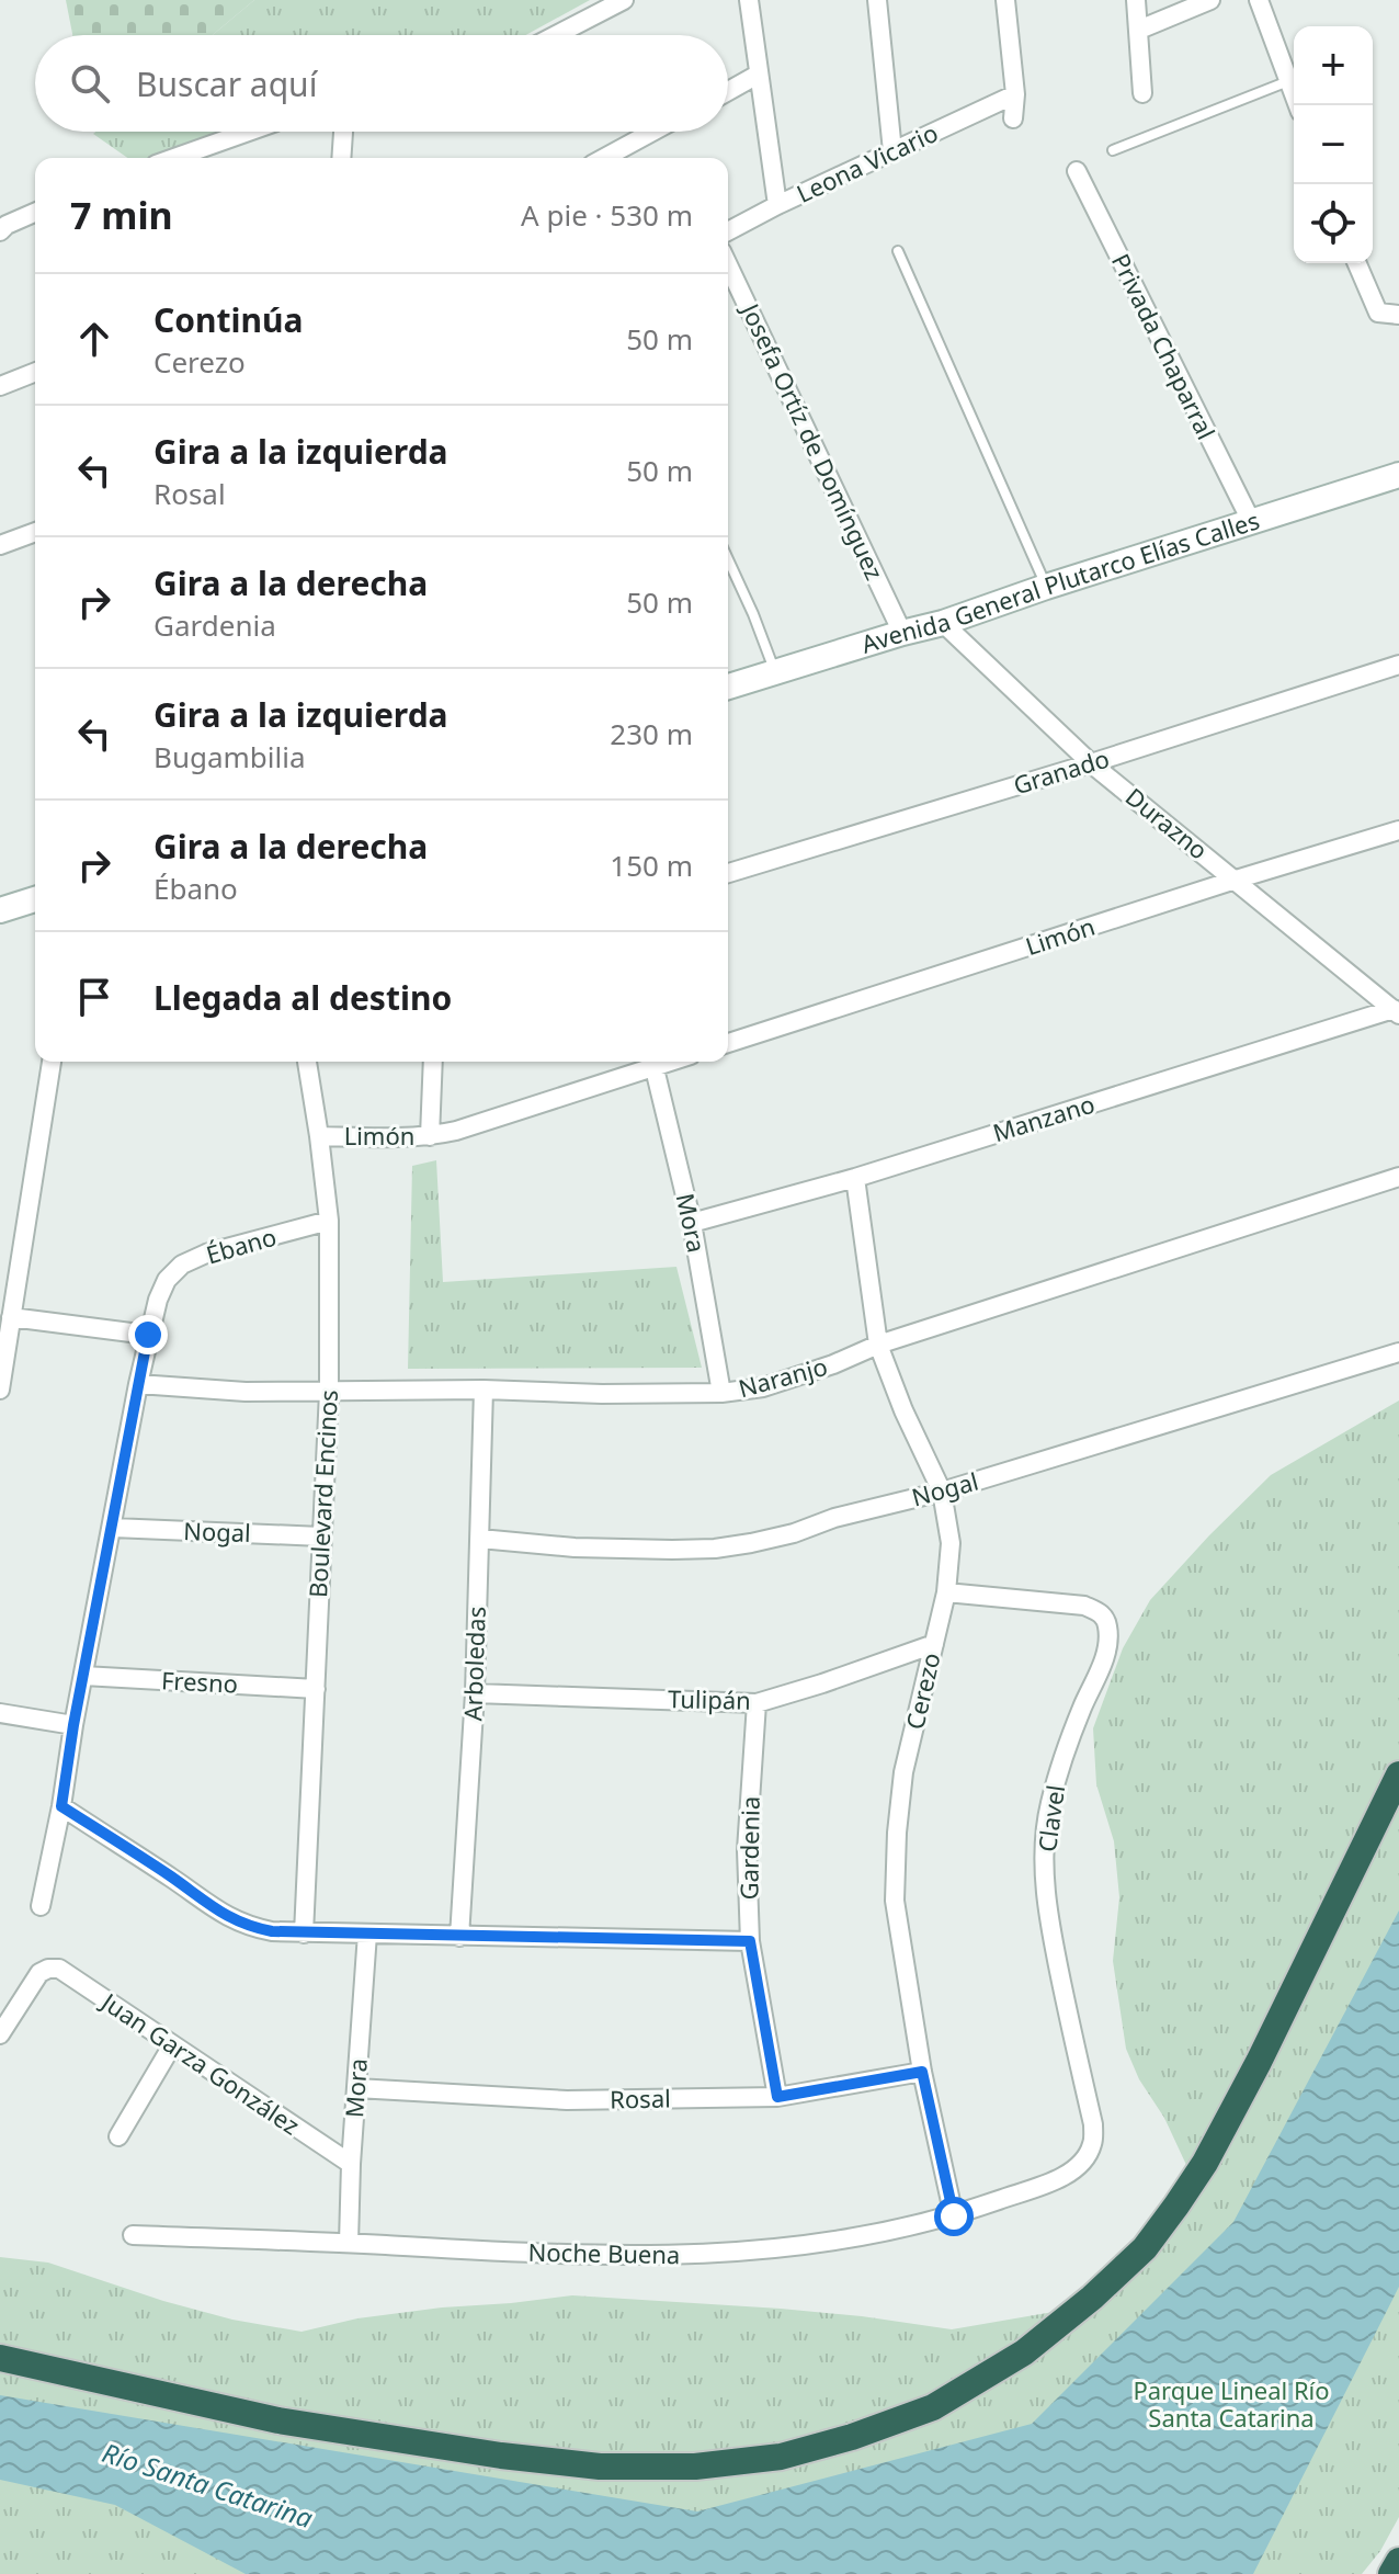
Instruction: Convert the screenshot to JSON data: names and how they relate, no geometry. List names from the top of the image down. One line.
{"streets":{"street":["Leona Vicario","Privada Chaparral","Josefa Ortíz de Domínguez","Avenida General Plutarco Elías Calles","Granado","Durazno","Limón","Manzano","Mora","Ébano","Naranjo","Nogal","Boulevard Encinos","Arboledas","Fresno","Cerezo","Tulipán","Clavel","Gardenia","Juan Garza González","Rosal","Noche Buena"]},"crossings":[["Privada Chaparral","Avenida General Plutarco Elías Calles"],["Josefa Ortíz de Domínguez","Avenida General Plutarco Elías Calles"],["Avenida General Plutarco Elías Calles","Durazno"],["Granado","Durazno"],["Durazno","Limón"],["Durazno","Manzano"],["Limón","Boulevard Encinos"],["Manzano","Mora"],["Manzano","Cerezo"],["Mora","Naranjo"],["Mora","Juan Garza González"],["Mora","Rosal"],["Mora","Noche Buena"],["Ébano","Naranjo"],["Ébano","Nogal"],["Ébano","Boulevard Encinos"],["Ébano","Fresno"],["Naranjo","Boulevard Encinos"],["Naranjo","Arboledas"],["Naranjo","Cerezo"],["Nogal","Boulevard Encinos"],["Nogal","Arboledas"],["Nogal","Cerezo"],["Boulevard Encinos","Fresno"],["Arboledas","Tulipán"],["Cerezo","Tulipán"],["Cerezo","Clavel"],["Cerezo","Rosal"],["Cerezo","Noche Buena"],["Tulipán","Gardenia"],["Clavel","Noche Buena"],["Gardenia","Rosal"]],"water":["Río Santa Catarina"],"parks":["Parque Lineal Río Santa Catarina"],"page":{"map_buttons":["+","−"],"search":"Buscar aquí","heading":["7 min","A pie · 530 m"],"list":[["Continúa","Cerezo","50 m"],["Gira a la izquierda","Rosal","50 m"],["Gira a la derecha","Gardenia","50 m"],["Gira a la izquierda","Bugambilia","230 m"],["Gira a la derecha","Ébano","150 m"],"Llegada al destino"]}}
